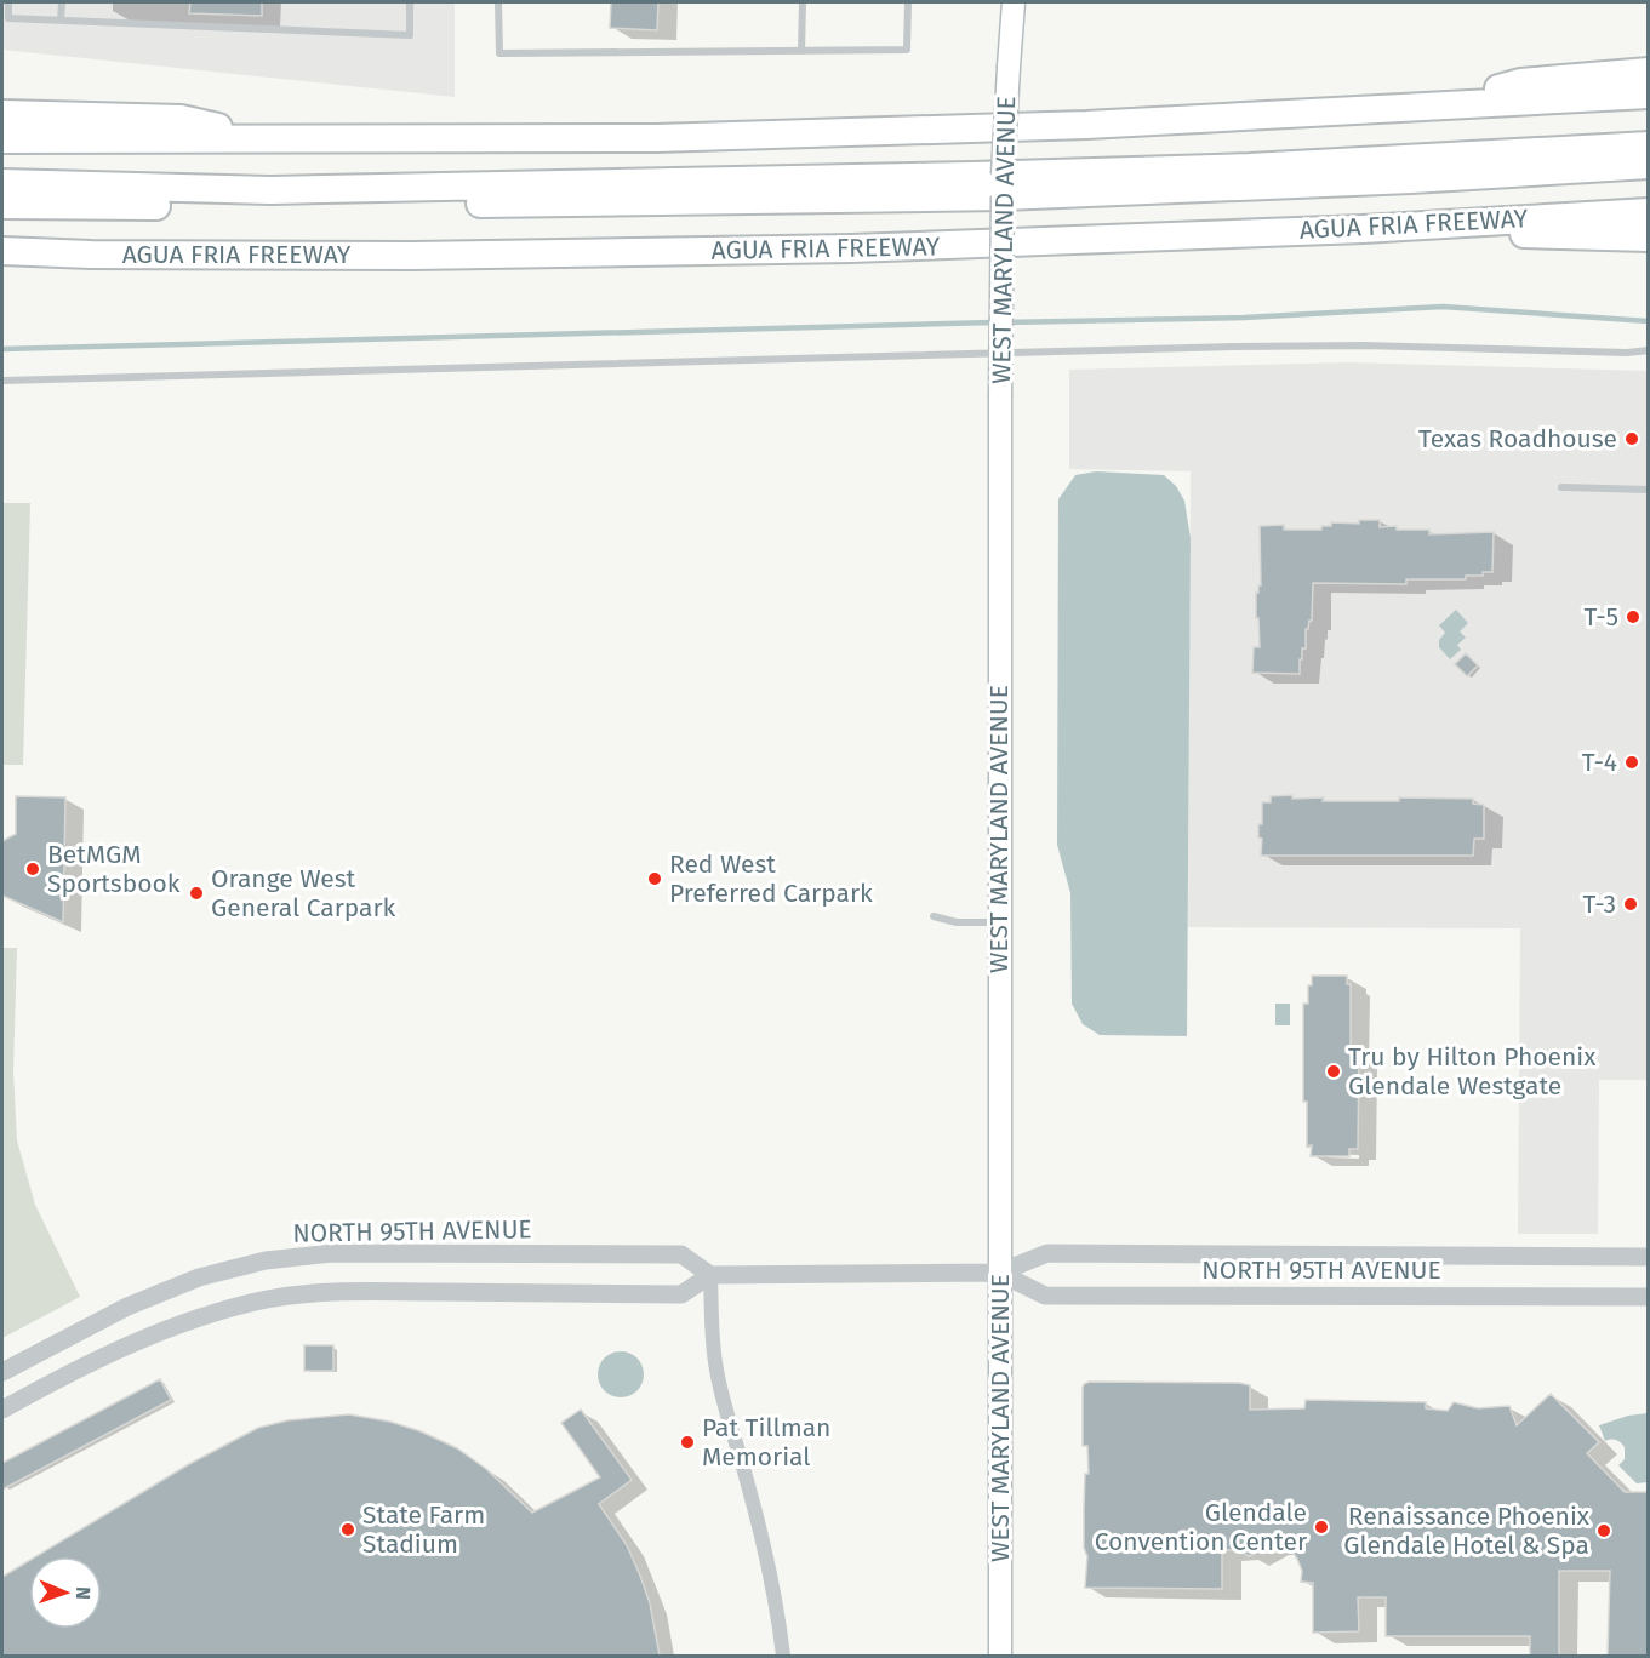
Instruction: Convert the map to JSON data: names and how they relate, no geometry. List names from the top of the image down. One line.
{"streets":{"highway":["AGUA FRIA FREEWAY"],"main road":["WEST MARYLAND AVENUE"],"street":["NORTH 95TH AVENUE"]},"crossings":[["WEST MARYLAND AVENUE","NORTH 95TH AVENUE"]],"places":["Texas Roadhouse","T-5","T-4","BetMGM Sportsbook","Red West Preferred Carpark","Orange West General Carpark","T-3","Tru by Hilton Phoenix Glendale Westgate","Pat Tillman Memorial","Glendale Convention Center","State Farm Stadium","Renaissance Phoenix Glendale Hotel & Spa"],"north":"right"}
